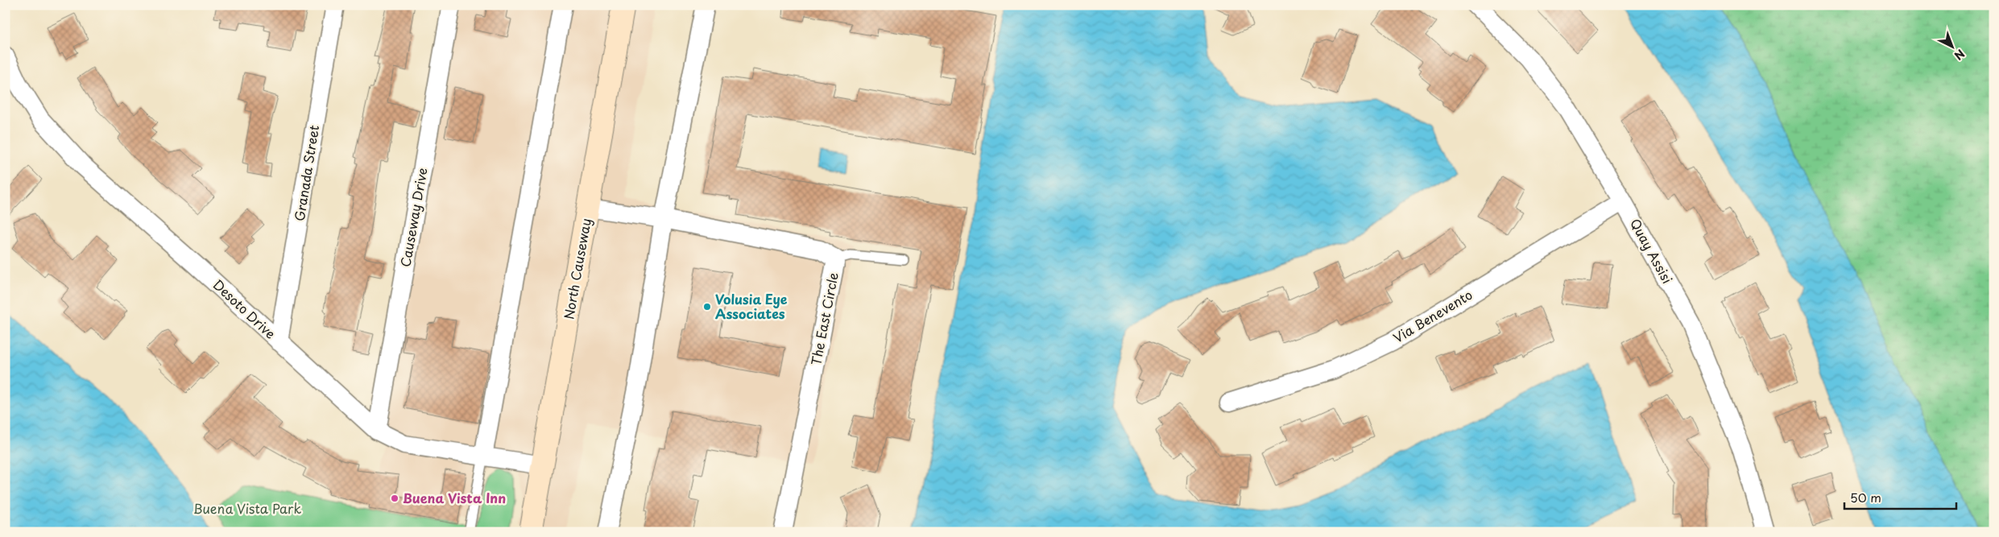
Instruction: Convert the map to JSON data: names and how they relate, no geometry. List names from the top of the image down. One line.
{"streets":{"main road":["North Causeway"],"street":["Granada Street","Causeway Drive","Quay Assisi","Desoto Drive","Via Benevento","The East Circle"]},"crossings":[["Granada Street","Desoto Drive"],["Causeway Drive","Desoto Drive"],["Quay Assisi","Via Benevento"],["North Causeway","Desoto Drive"],["North Causeway","The East Circle"]],"parks":["Buena Vista Park"],"places":["Volusia Eye Associates","Buena Vista Inn"],"scale_bar":"50 m","north":"bottom right"}
